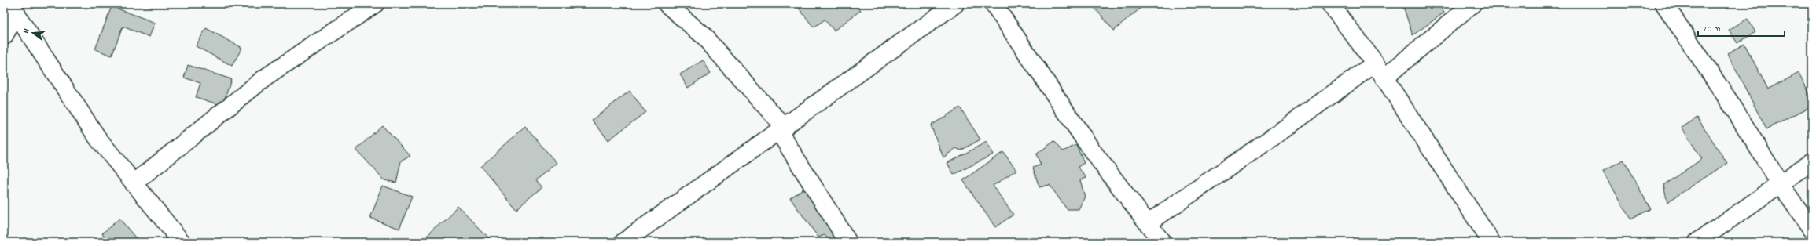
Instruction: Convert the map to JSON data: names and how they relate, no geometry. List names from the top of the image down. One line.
{"scale_bar":"20 m","north":"left"}
